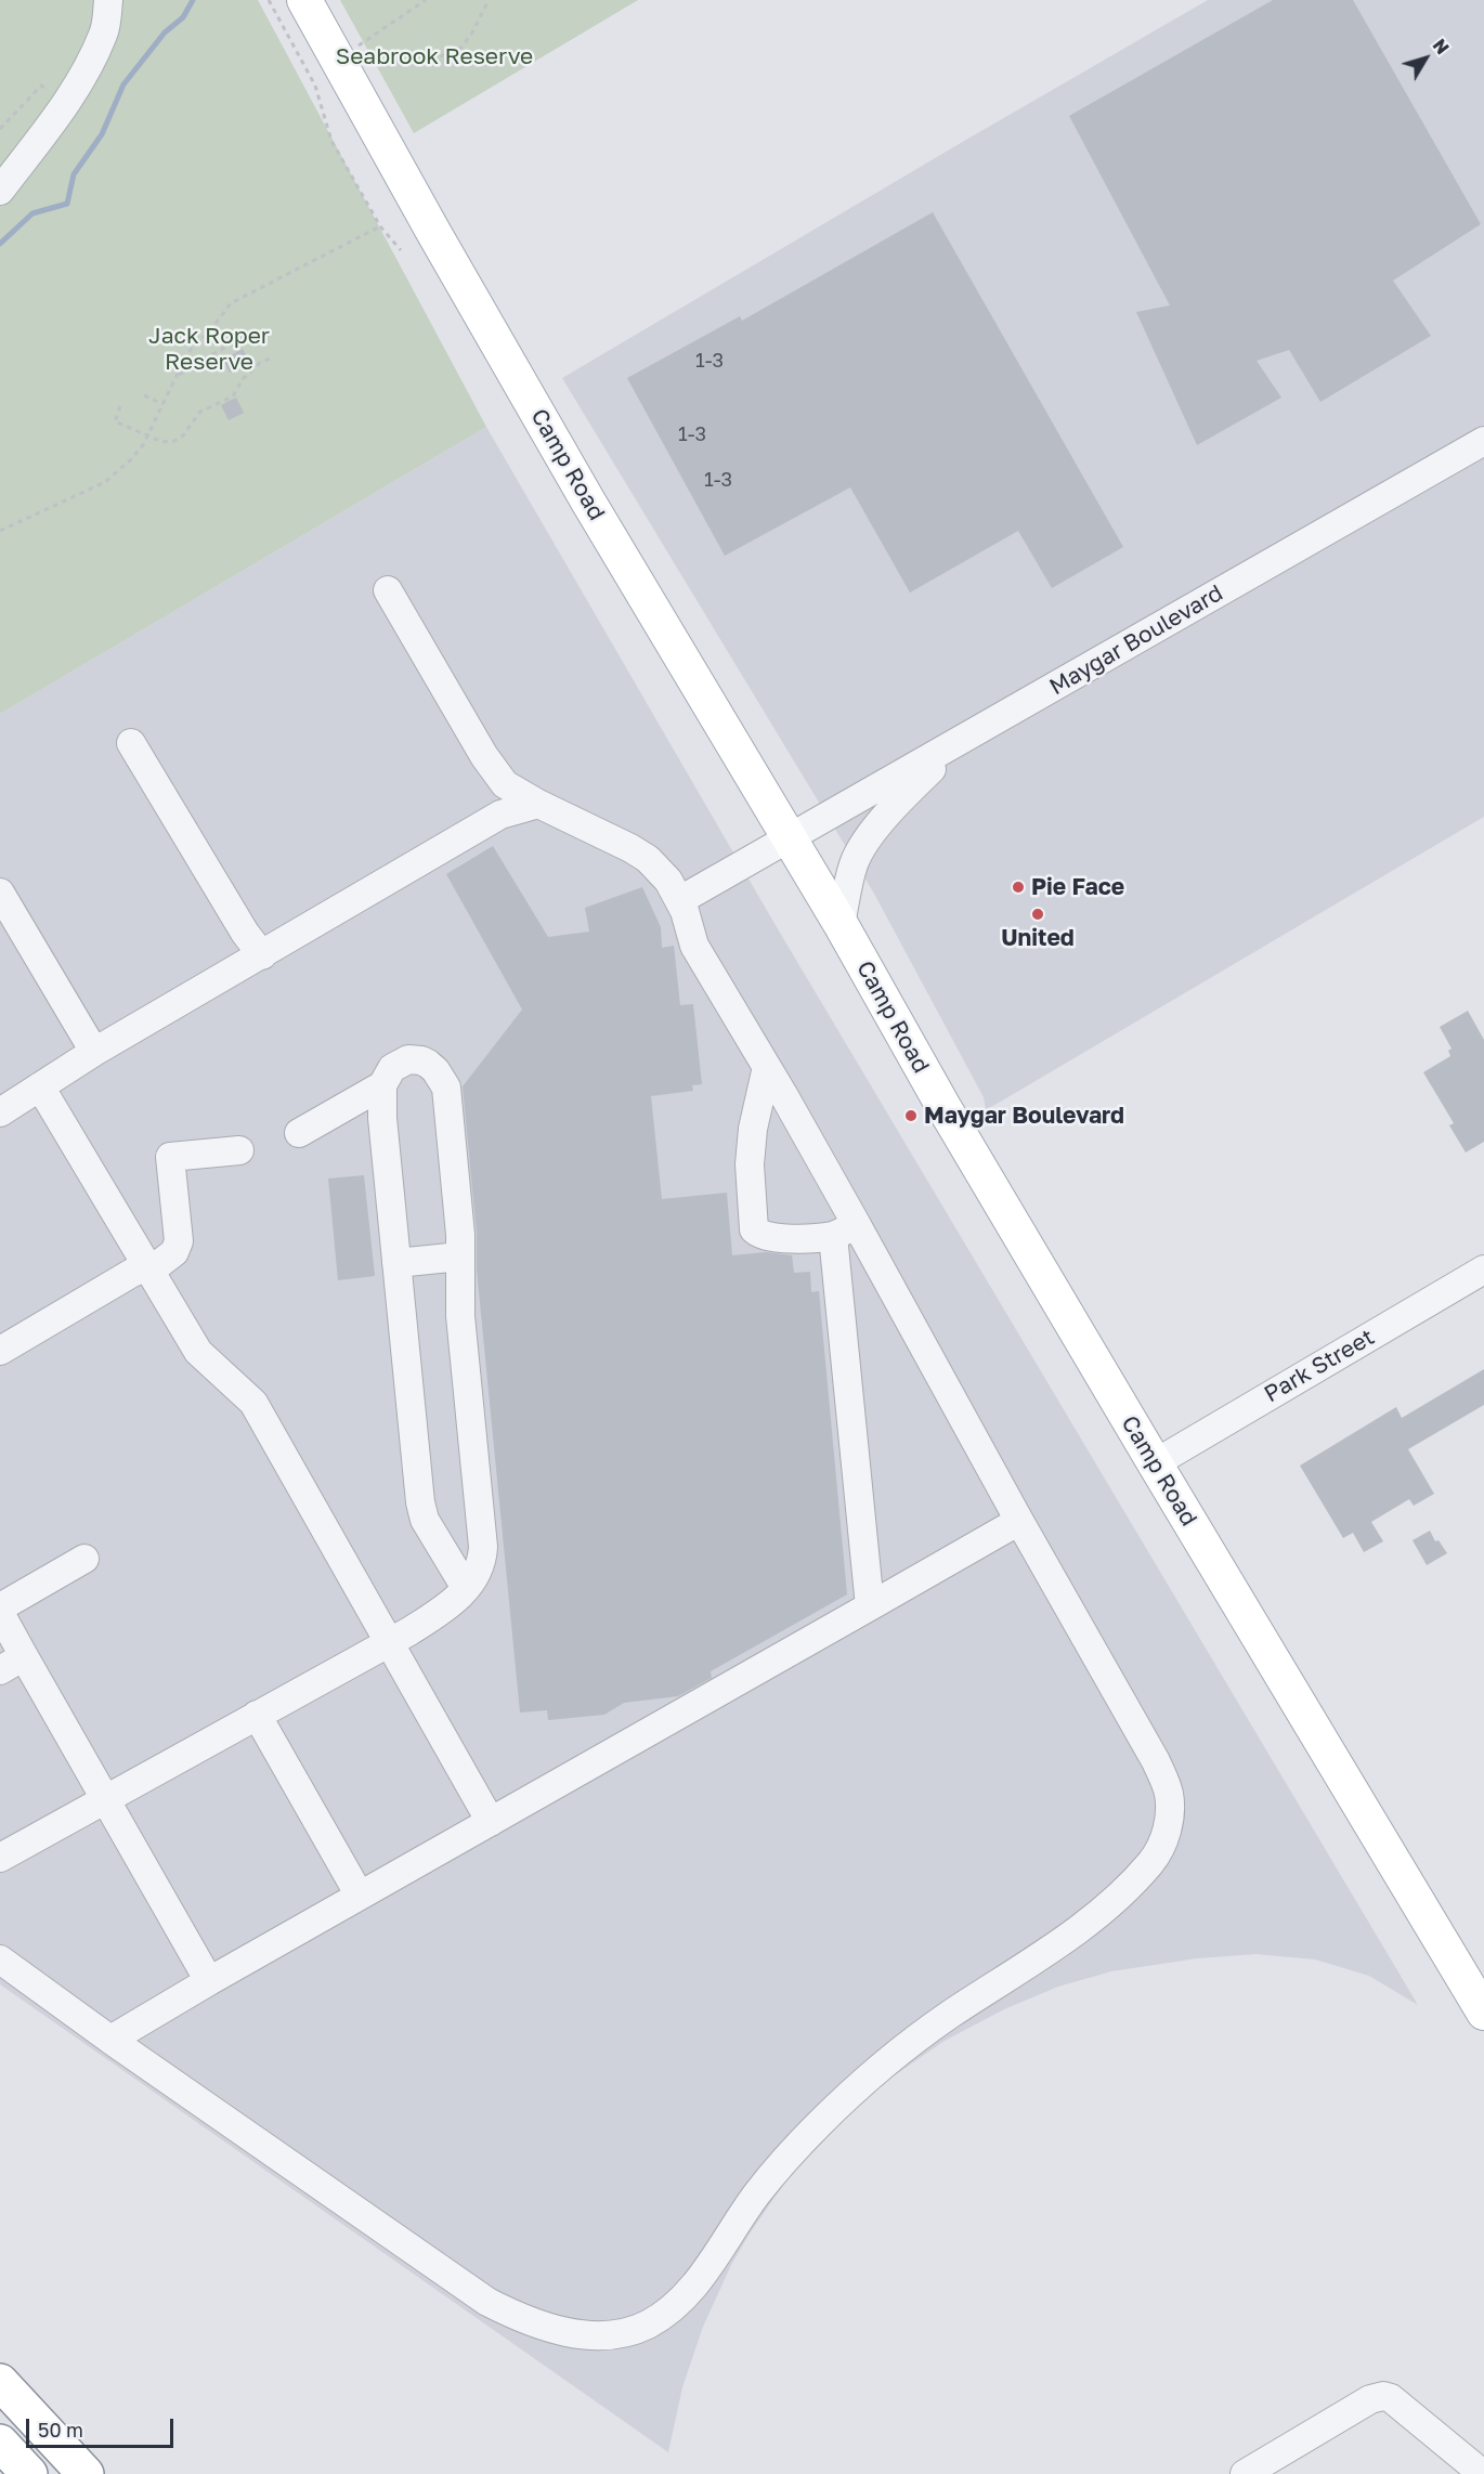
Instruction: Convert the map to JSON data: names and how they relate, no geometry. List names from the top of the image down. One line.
{"streets":{"main road":["Camp Road"],"street":["Maygar Boulevard","Park Street"]},"crossings":[["Camp Road","Maygar Boulevard"],["Camp Road","Park Street"]],"parks":["Seabrook Reserve","Jack Roper Reserve"],"places":["Pie Face","United","Maygar Boulevard"],"house_numbers":["1-3","1-3","1-3"],"scale_bar":"50 m","north":"top right"}
